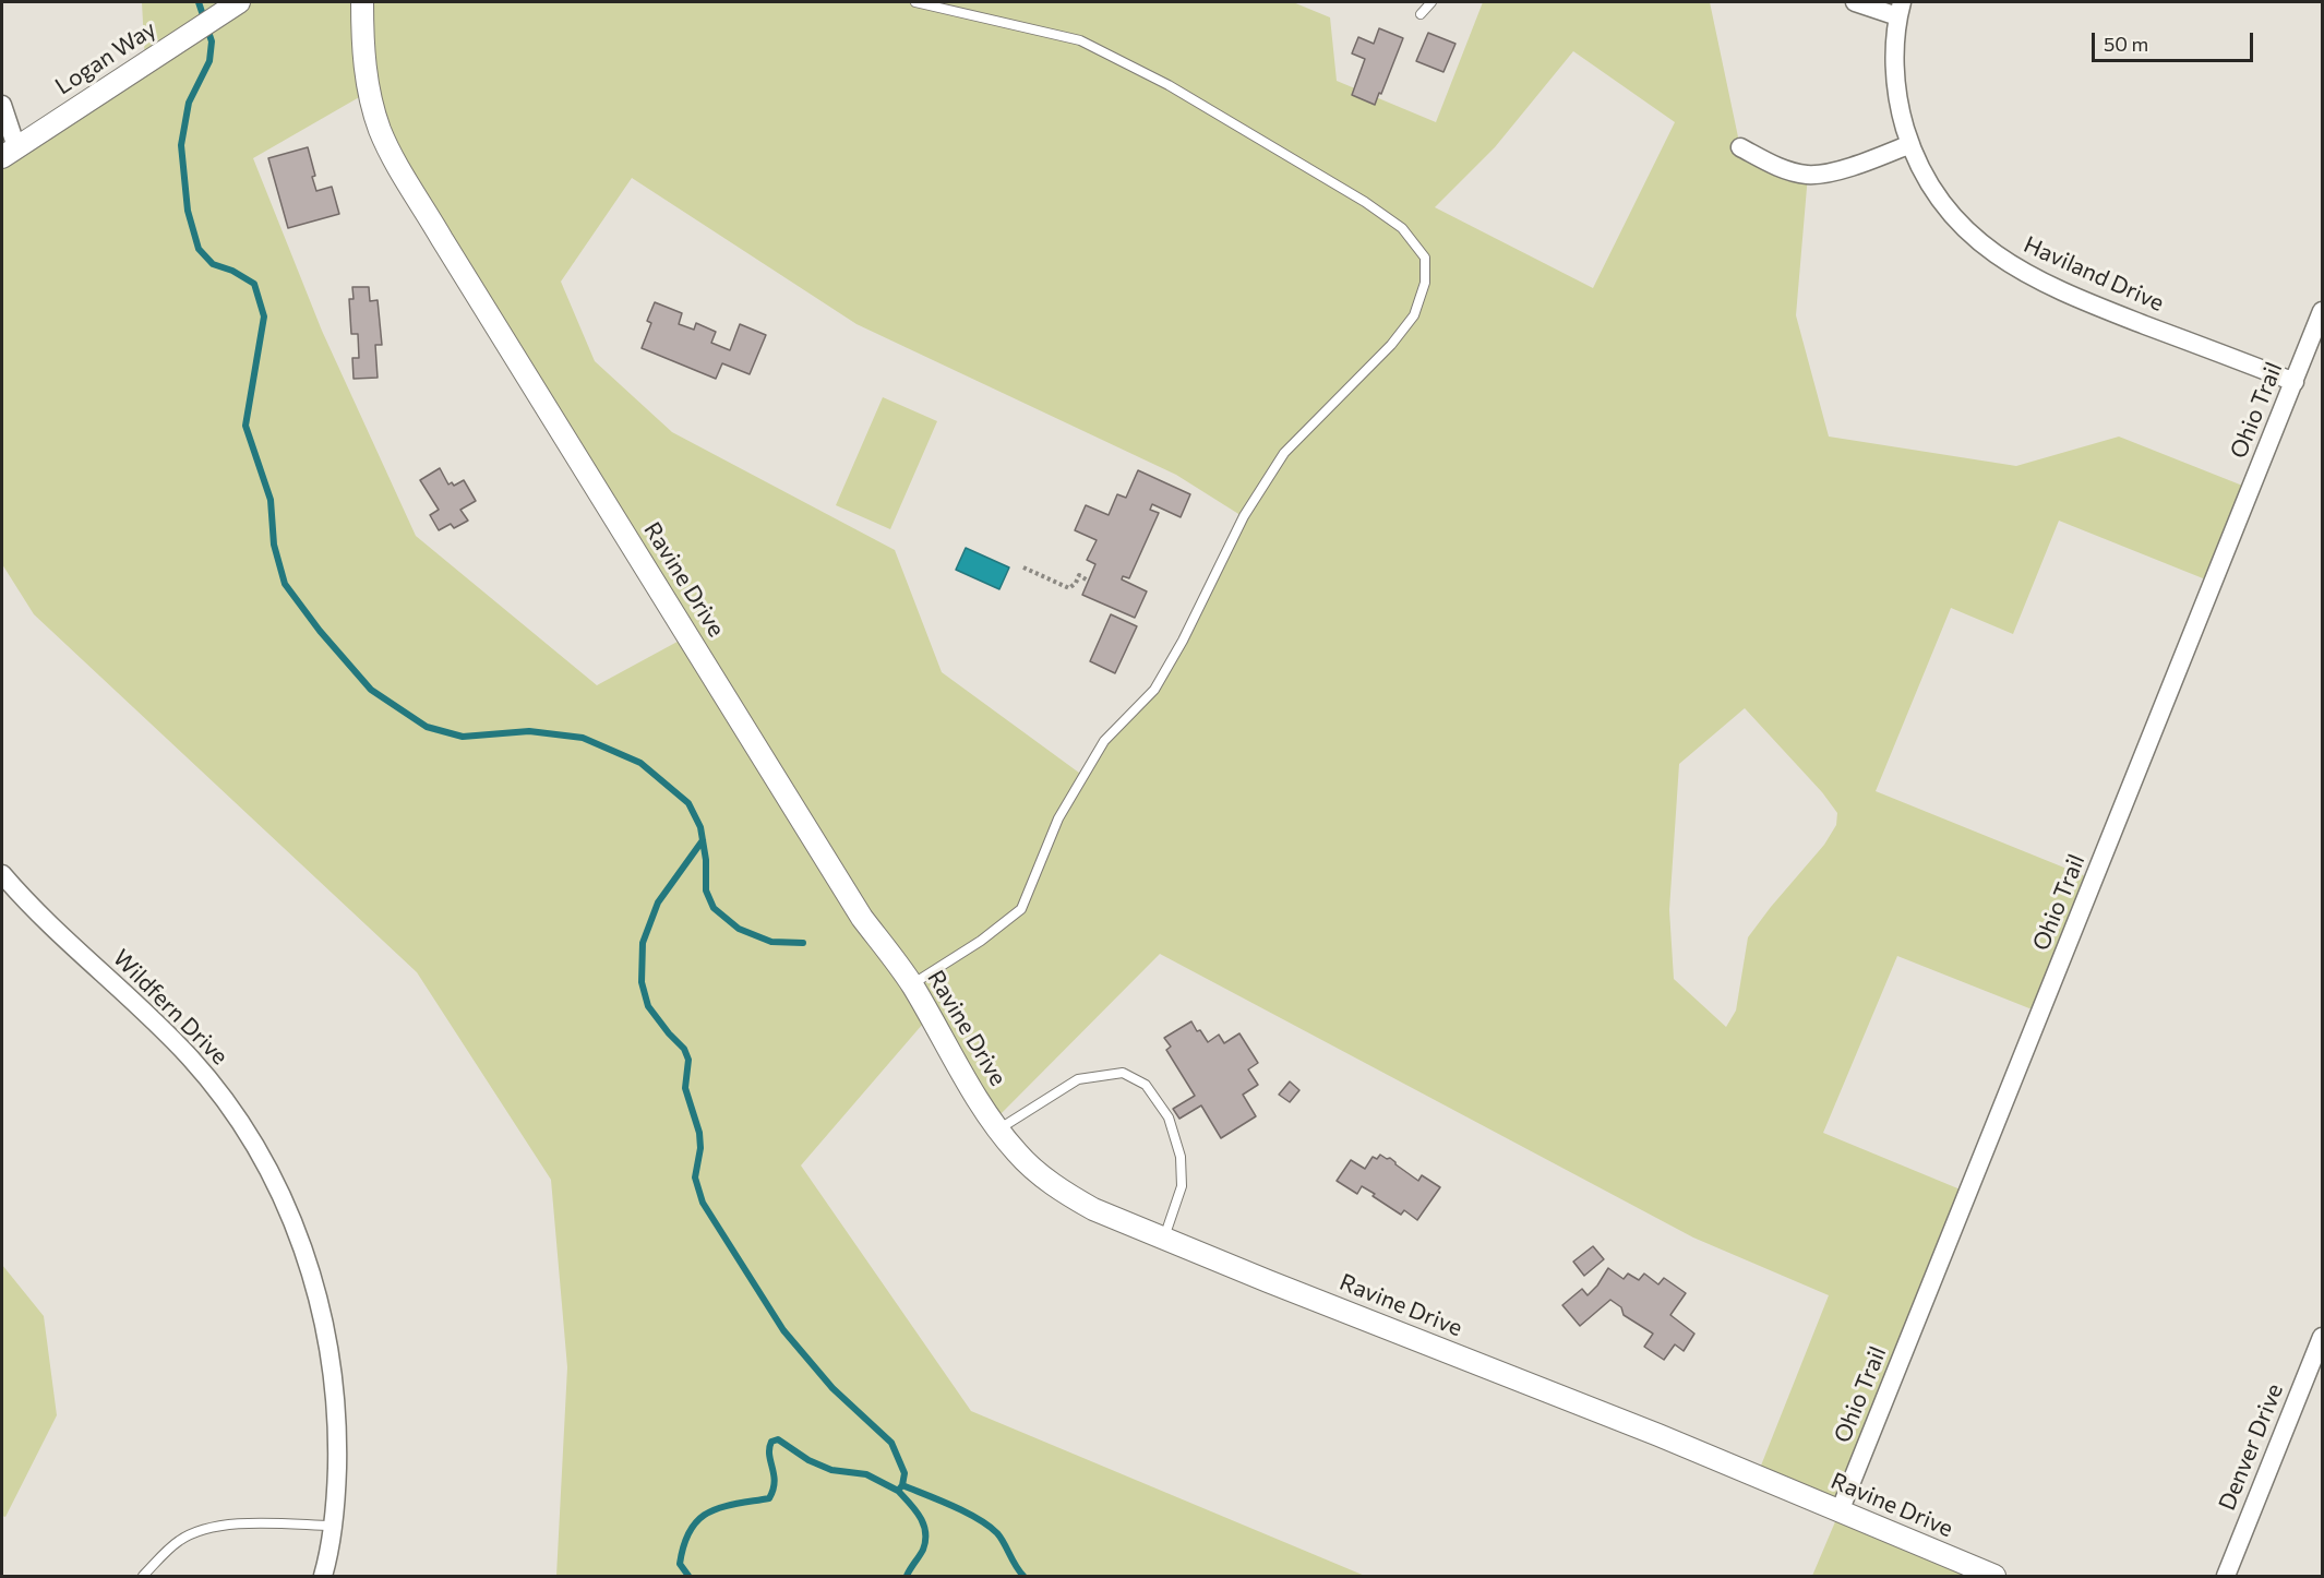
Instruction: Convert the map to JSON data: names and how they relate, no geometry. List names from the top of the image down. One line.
{"streets":{"street":["Logan Way","Haviland Drive","Ohio Trail","Ravine Drive","Wildfern Drive","Denver Drive"]},"crossings":[["Haviland Drive","Ohio Trail"],["Ohio Trail","Ravine Drive"]],"scale_bar":"50 m"}
